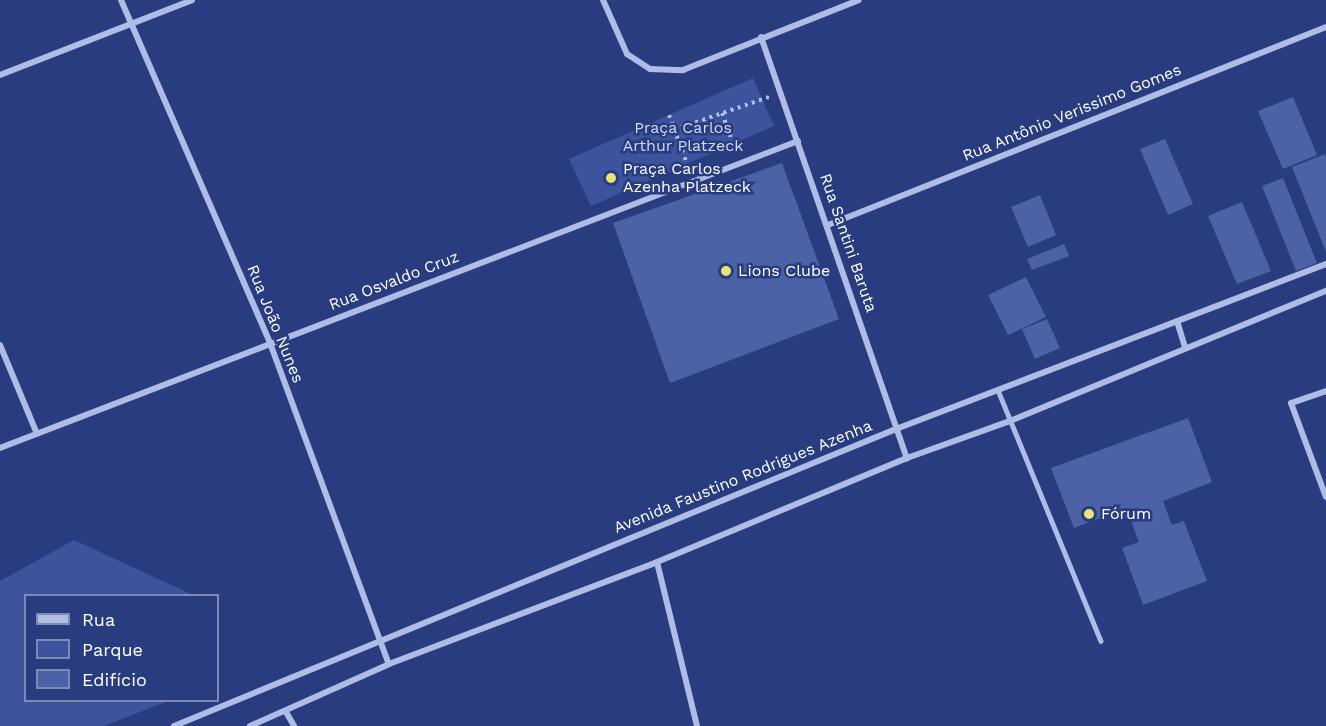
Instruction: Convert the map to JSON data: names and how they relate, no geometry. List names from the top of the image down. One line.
{"streets":{"street":["Rua Antônio Verissimo Gomes","Rua Santini Baruta","Rua Osvaldo Cruz","Rua João Nunes","Avenida Faustino Rodrigues Azenha"]},"crossings":[["Rua Antônio Verissimo Gomes","Rua Santini Baruta"],["Rua Santini Baruta","Rua Osvaldo Cruz"],["Rua Santini Baruta","Avenida Faustino Rodrigues Azenha"],["Rua Osvaldo Cruz","Rua João Nunes"],["Rua João Nunes","Avenida Faustino Rodrigues Azenha"]],"parks":["Praça Carlos Arthur Platzeck"],"places":["Praça Carlos Azenha Platzeck","Lions Clube","Fórum"],"legend":["Rua","Parque","Edifício"]}
